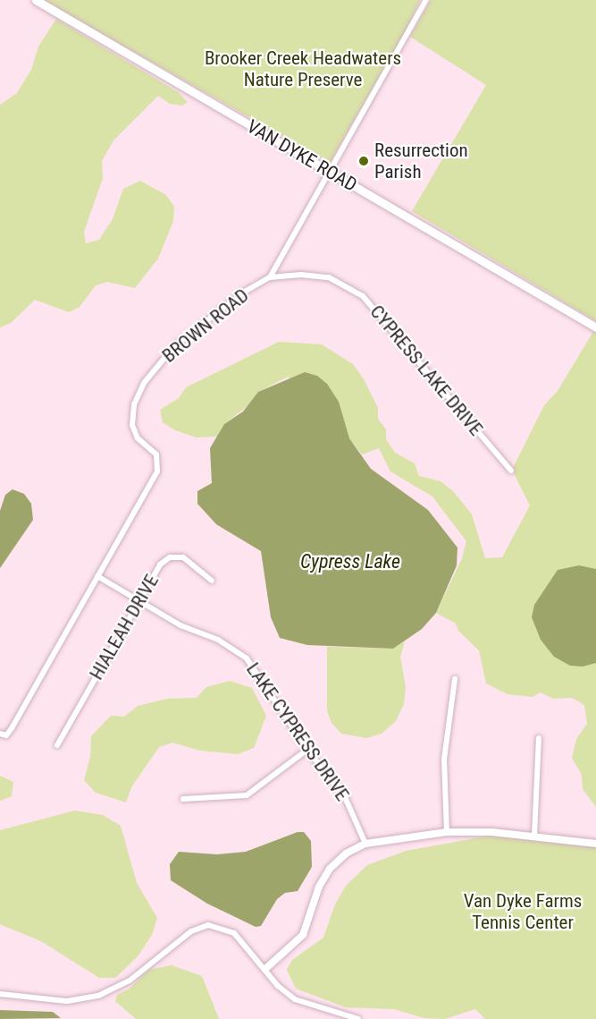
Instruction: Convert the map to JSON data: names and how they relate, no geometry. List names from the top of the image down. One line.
{"streets":{"main road":["VAN DYKE ROAD"],"street":["BROWN ROAD","CYPRESS LAKE DRIVE","HIALEAH DRIVE","LAKE CYPRESS DRIVE"]},"crossings":[["VAN DYKE ROAD","BROWN ROAD"],["BROWN ROAD","CYPRESS LAKE DRIVE"],["BROWN ROAD","LAKE CYPRESS DRIVE"],["HIALEAH DRIVE","LAKE CYPRESS DRIVE"]],"water":["Cypress Lake"],"parks":["Brooker Creek Headwaters Nature Preserve","Van Dyke Farms Tennis Center"],"places":["Resurrection Parish"]}
